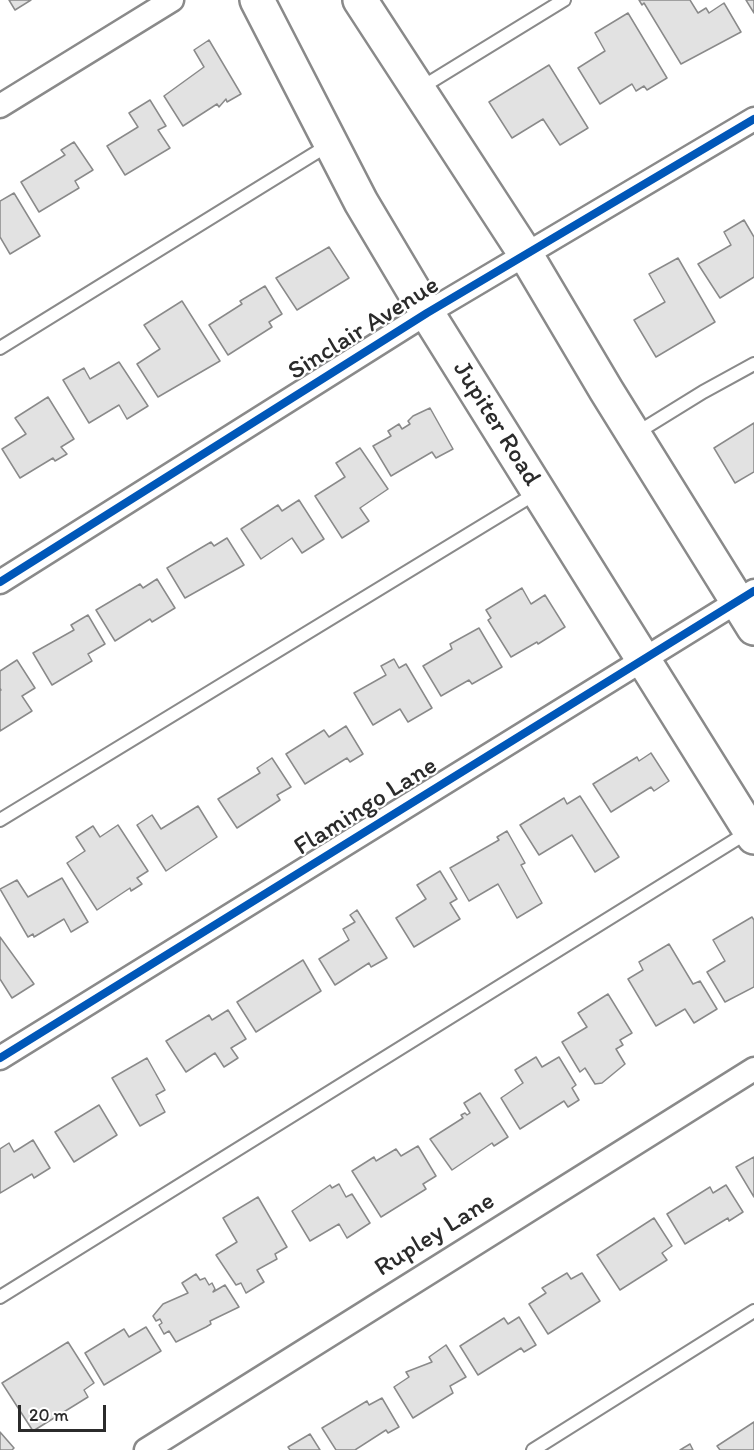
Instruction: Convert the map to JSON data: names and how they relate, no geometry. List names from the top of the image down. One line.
{"streets":{"main road":["Jupiter Road"],"street":["Sinclair Avenue","Flamingo Lane","Rupley Lane"]},"crossings":[["Sinclair Avenue","Jupiter Road"],["Jupiter Road","Flamingo Lane"]],"scale_bar":"20 m"}
